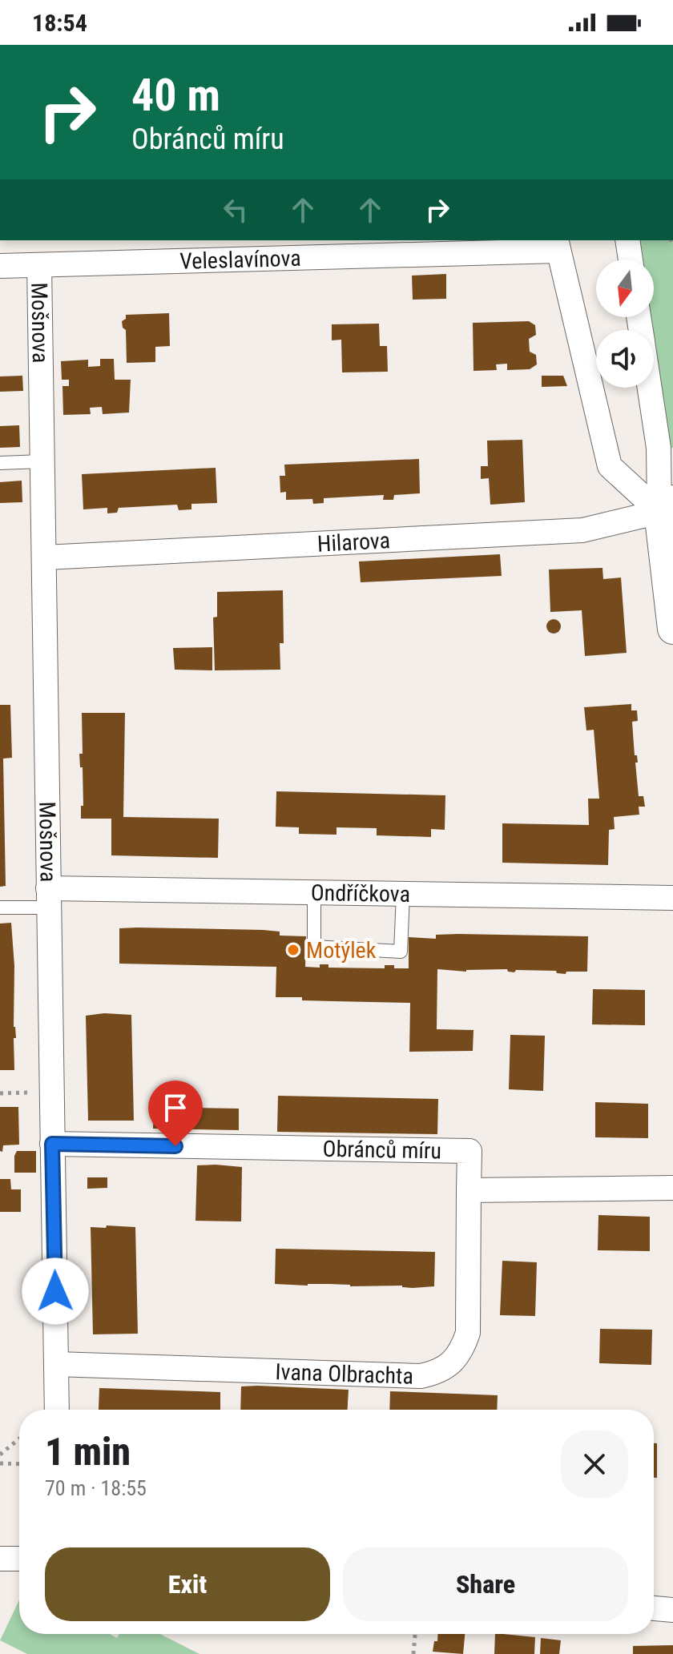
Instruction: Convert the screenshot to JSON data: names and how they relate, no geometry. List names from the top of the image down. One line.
{"streets":{"street":["Veleslavínova","Mošnova","Hilarova","Ondříčkova","Obránců míru","Ivana Olbrachta"]},"crossings":[["Veleslavínova","Mošnova"],["Mošnova","Hilarova"],["Mošnova","Ondříčkova"],["Mošnova","Obránců míru"],["Mošnova","Ivana Olbrachta"],["Obránců míru","Ivana Olbrachta"]],"places":["Motýlek"],"north":"bottom","page":{"status":"18:54","turn":["40 m","Obránců míru"],"heading":["1 min","70 m · 18:55"],"buttons":["Exit","Share"]}}
